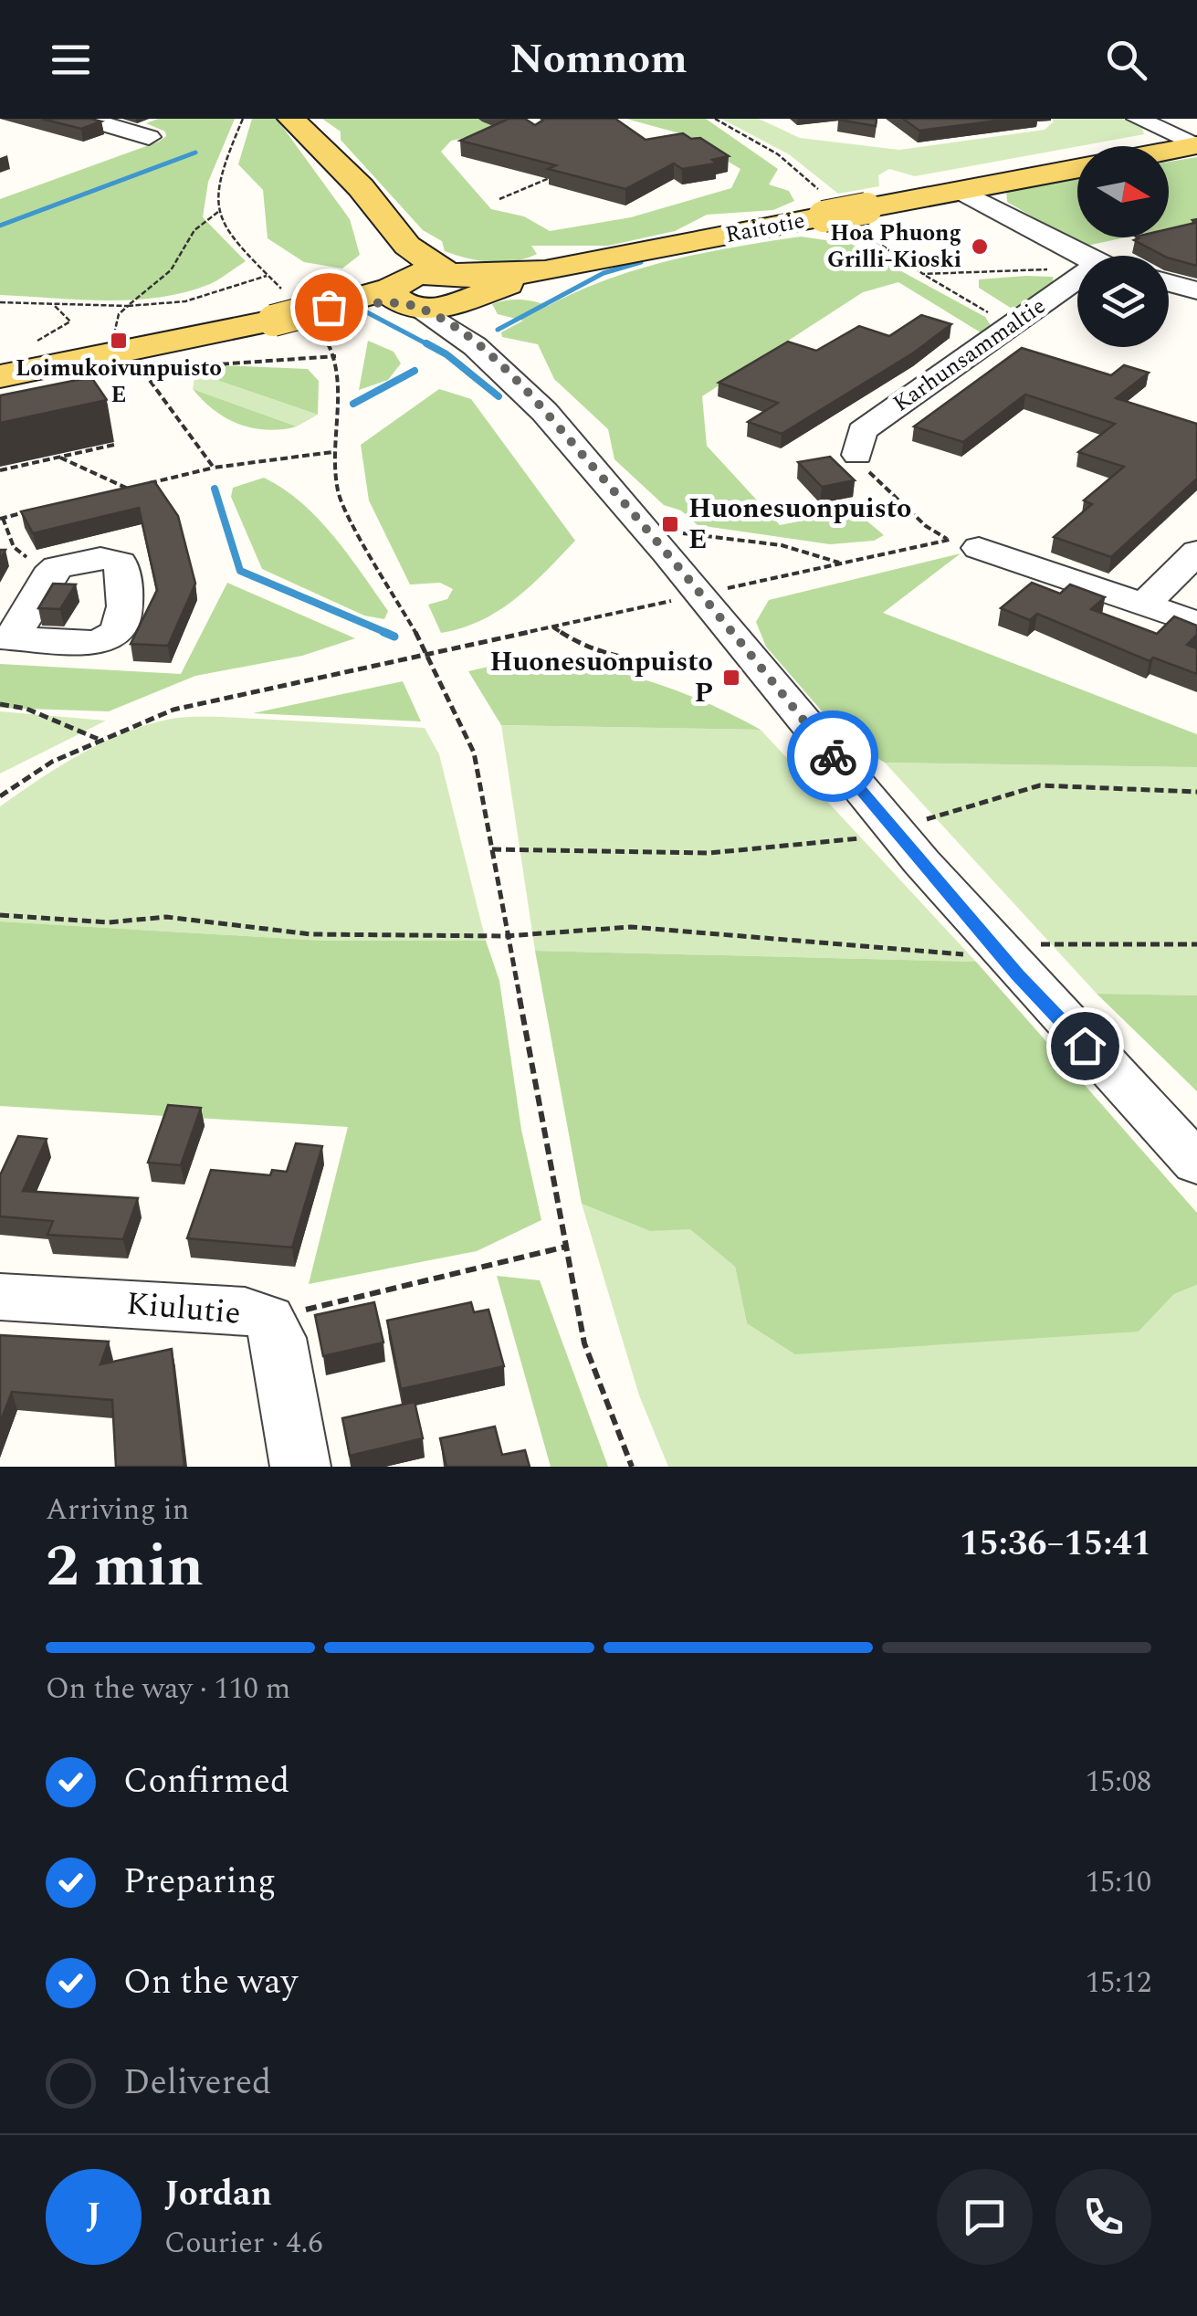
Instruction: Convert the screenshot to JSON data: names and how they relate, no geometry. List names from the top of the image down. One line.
{"streets":{"main road":["Raitotie"],"street":["Karhunsammaltie","Kiulutie"]},"places":{"other":["Hoa Phuong Grilli-Kioski"],"transit":["Loimukoivunpuisto E","Huonesuonpuisto E","Huonesuonpuisto P"]},"north":"right","page":{"header":"Nomnom","heading":["2 min","Arriving in","15:36–15:41"],"panel":["Jordan","Courier · 4.6"],"bar":"On the way · 110 m","list":[["Confirmed","15:08"],["Preparing","15:10"],["On the way","15:12"],"Delivered"],"round":"J"}}
